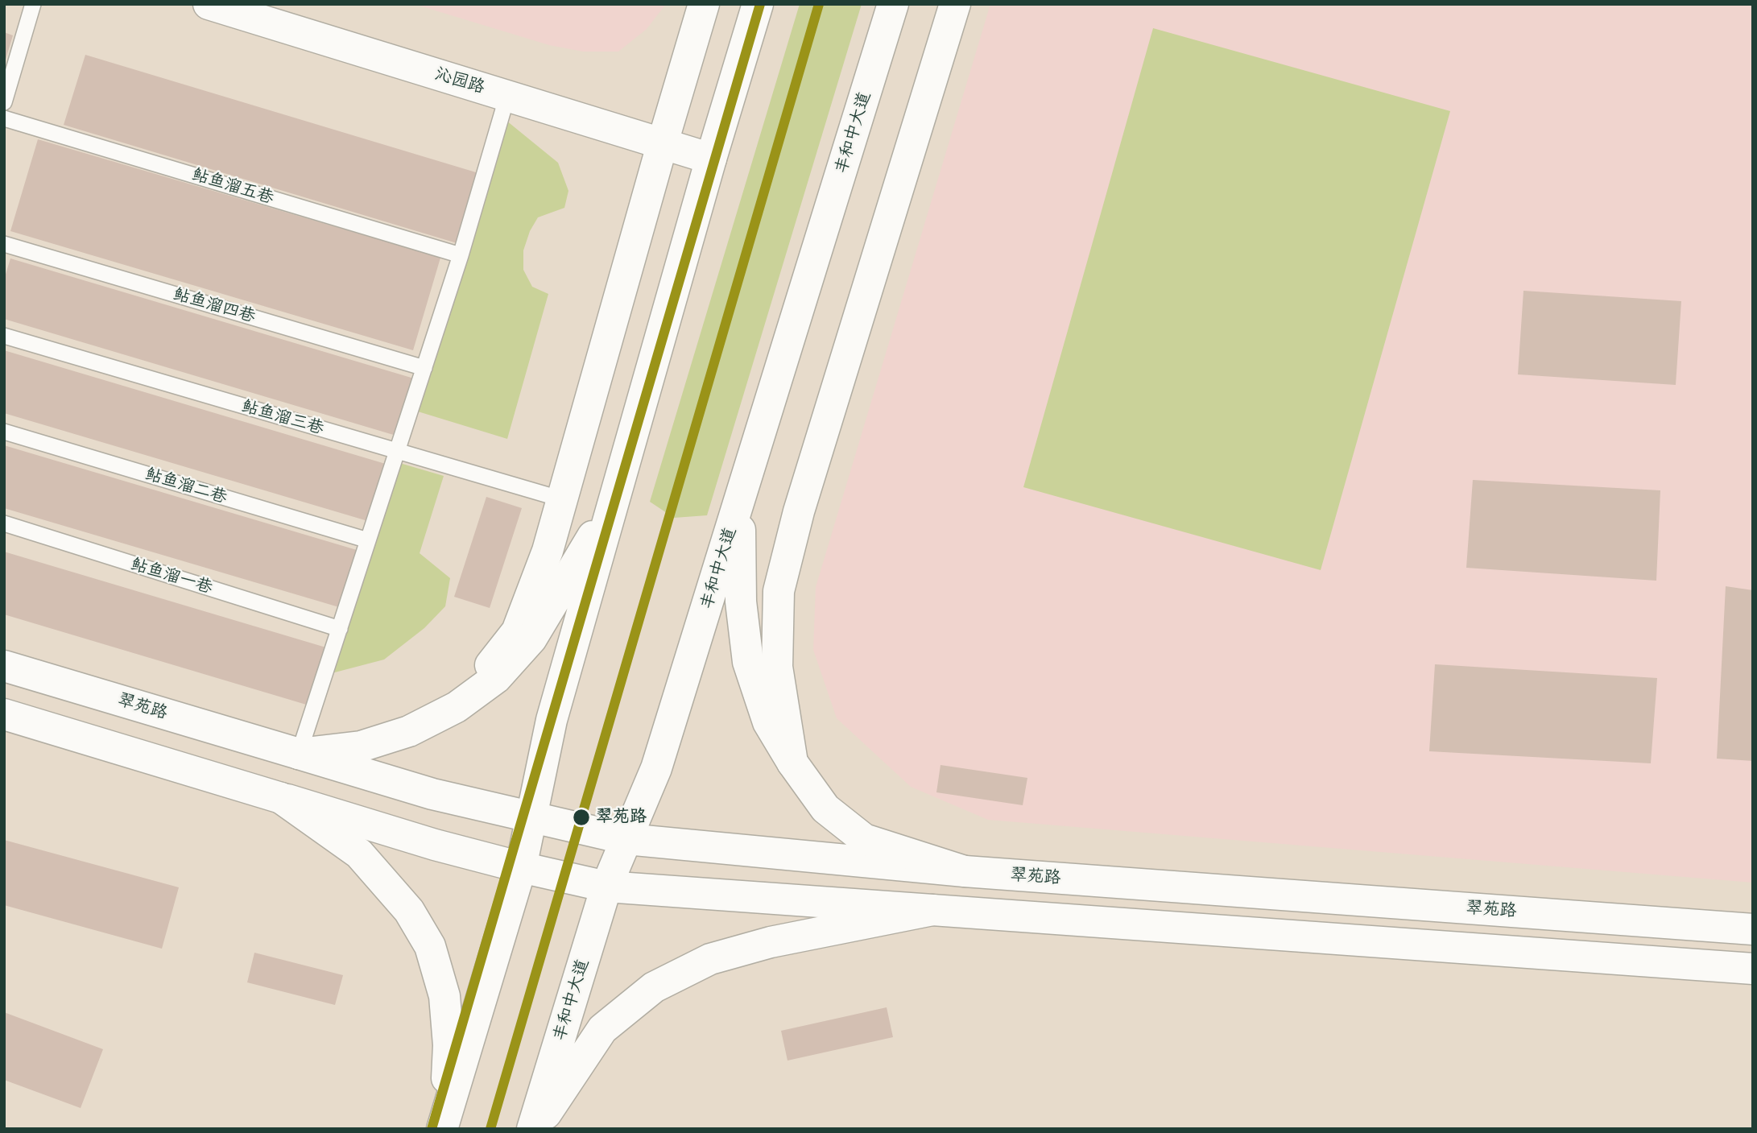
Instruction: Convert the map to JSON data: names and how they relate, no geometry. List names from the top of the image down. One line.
{"streets":{"main road":["沁园路","丰和中大道","翠苑路"],"lane":["鲇鱼溜五巷","鲇鱼溜四巷","鲇鱼溜三巷","鲇鱼溜二巷","鲇鱼溜一巷"]},"crossings":[["丰和中大道","翠苑路"]],"places":["翠苑路"]}
